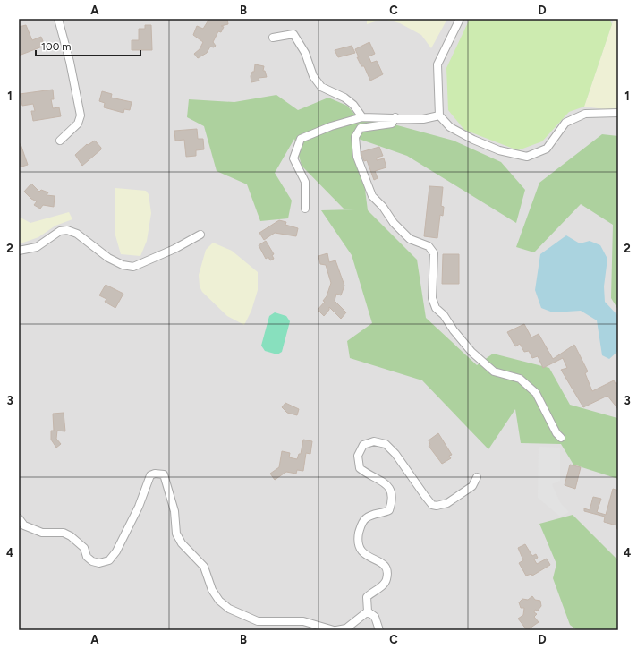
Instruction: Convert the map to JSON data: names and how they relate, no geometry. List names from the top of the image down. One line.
{"scale_bar":"100 m","grid":{"columns":["A","B","C","D"],"rows":["1","2","3","4"]}}
